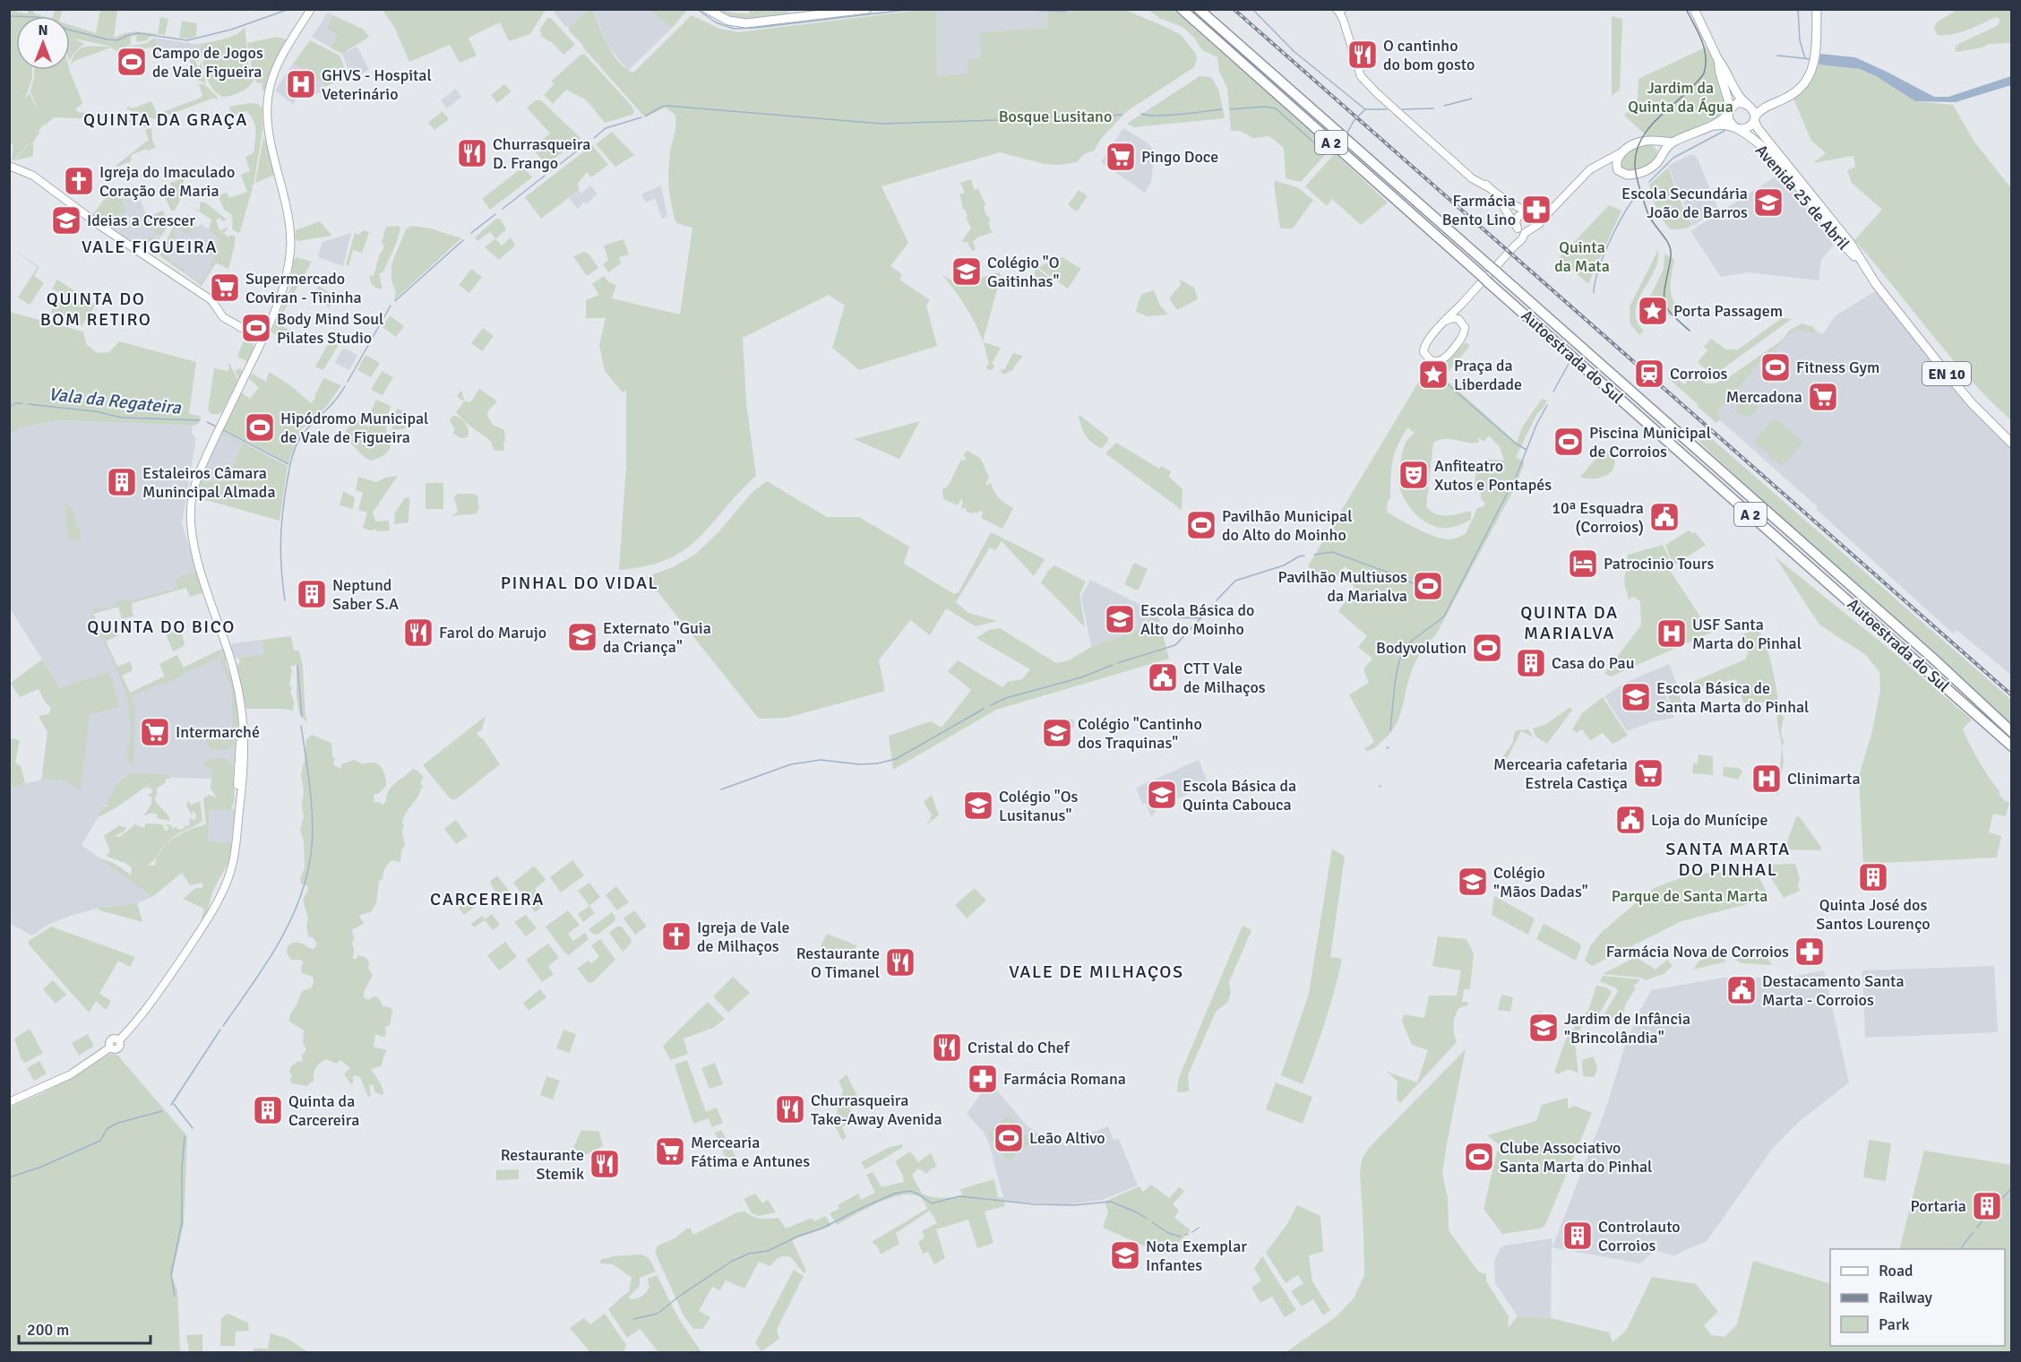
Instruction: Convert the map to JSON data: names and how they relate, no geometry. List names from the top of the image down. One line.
{"streets":{"highway":["A 2","Autoestrada do Sul"],"main road":["Avenida 25 de Abril","EN 10"]},"crossings":[["Avenida 25 de Abril","EN 10"]],"districts":["QUINTA DA GRAÇA","VALE FIGUEIRA","QUINTA DO BOM RETIRO","PINHAL DO VIDAL","QUINTA DA MARIALVA","QUINTA DO BICO","SANTA MARTA DO PINHAL","CARCEREIRA","VALE DE MILHAÇOS"],"water":["Vala da Regateira"],"parks":["Jardim da Quinta da Água","Bosque Lusitano","Quinta da Mata","Parque de Santa Marta"],"places":{"restaurant":["O cantinho do bom gosto","Churrasqueira D. Frango","Farol do Marujo","Restaurante O Timanel","Cristal do Chef","Churrasqueira Take-Away Avenida","Restaurante Stemik"],"sports":["Campo de Jogos de Vale Figueira","Body Mind Soul Pilates Studio","Fitness Gym","Hipódromo Municipal de Vale de Figueira","Piscina Municipal de Corroios","Pavilhão Municipal do Alto do Moinho","Pavilhão Multiusos da Marialva","Bodyvolution","Leão Altivo","Clube Associativo Santa Marta do Pinhal"],"hospital":["GHVS - Hospital Veterinário","USF Santa Marta do Pinhal","Clinimarta"],"supermarket":["Pingo Doce","Supermercado Coviran - Tininha","Mercadona","Intermarché","Mercearia cafetaria Estrela Castiça","Mercearia Fátima e Antunes"],"church":["Igreja do Imaculado Coração de Maria","Igreja de Vale de Milhaços"],"school or university":["Escola Secundária João de Barros","Ideias a Crescer","Colégio \"O Gaitinhas\"","Escola Básica do Alto do Moinho","Externato \"Guia da Criança\"","Escola Básica de Santa Marta do Pinhal","Colégio \"Cantinho dos Traquinas\"","Escola Básica da Quinta Cabouca","Colégio \"Os Lusitanus\"","Colégio \"Mãos Dadas\"","Jardim de Infância \"Brincolândia\"","Nota Exemplar Infantes"],"pharmacy":["Farmácia Bento Lino","Farmácia Nova de Corroios","Farmácia Romana"],"place":["Porta Passagem","Praça da Liberdade"],"station":["Corroios"],"theatre":["Anfiteatro Xutos e Pontapés"],"building":["Estaleiros Câmara Munincipal Almada","Neptund Saber S.A","Casa do Pau","Quinta José dos Santos Lourenço","Quinta da Carcereira","Portaria","Controlauto Corroios"],"public building":["10ª Esquadra (Corroios)","CTT Vale de Milhaços","Loja do Munícipe","Destacamento Santa Marta - Corroios"],"hotel":["Patrocinio Tours"]},"legend":["Road","Railway","Park"],"scale_bar":"200 m","north":"top"}
